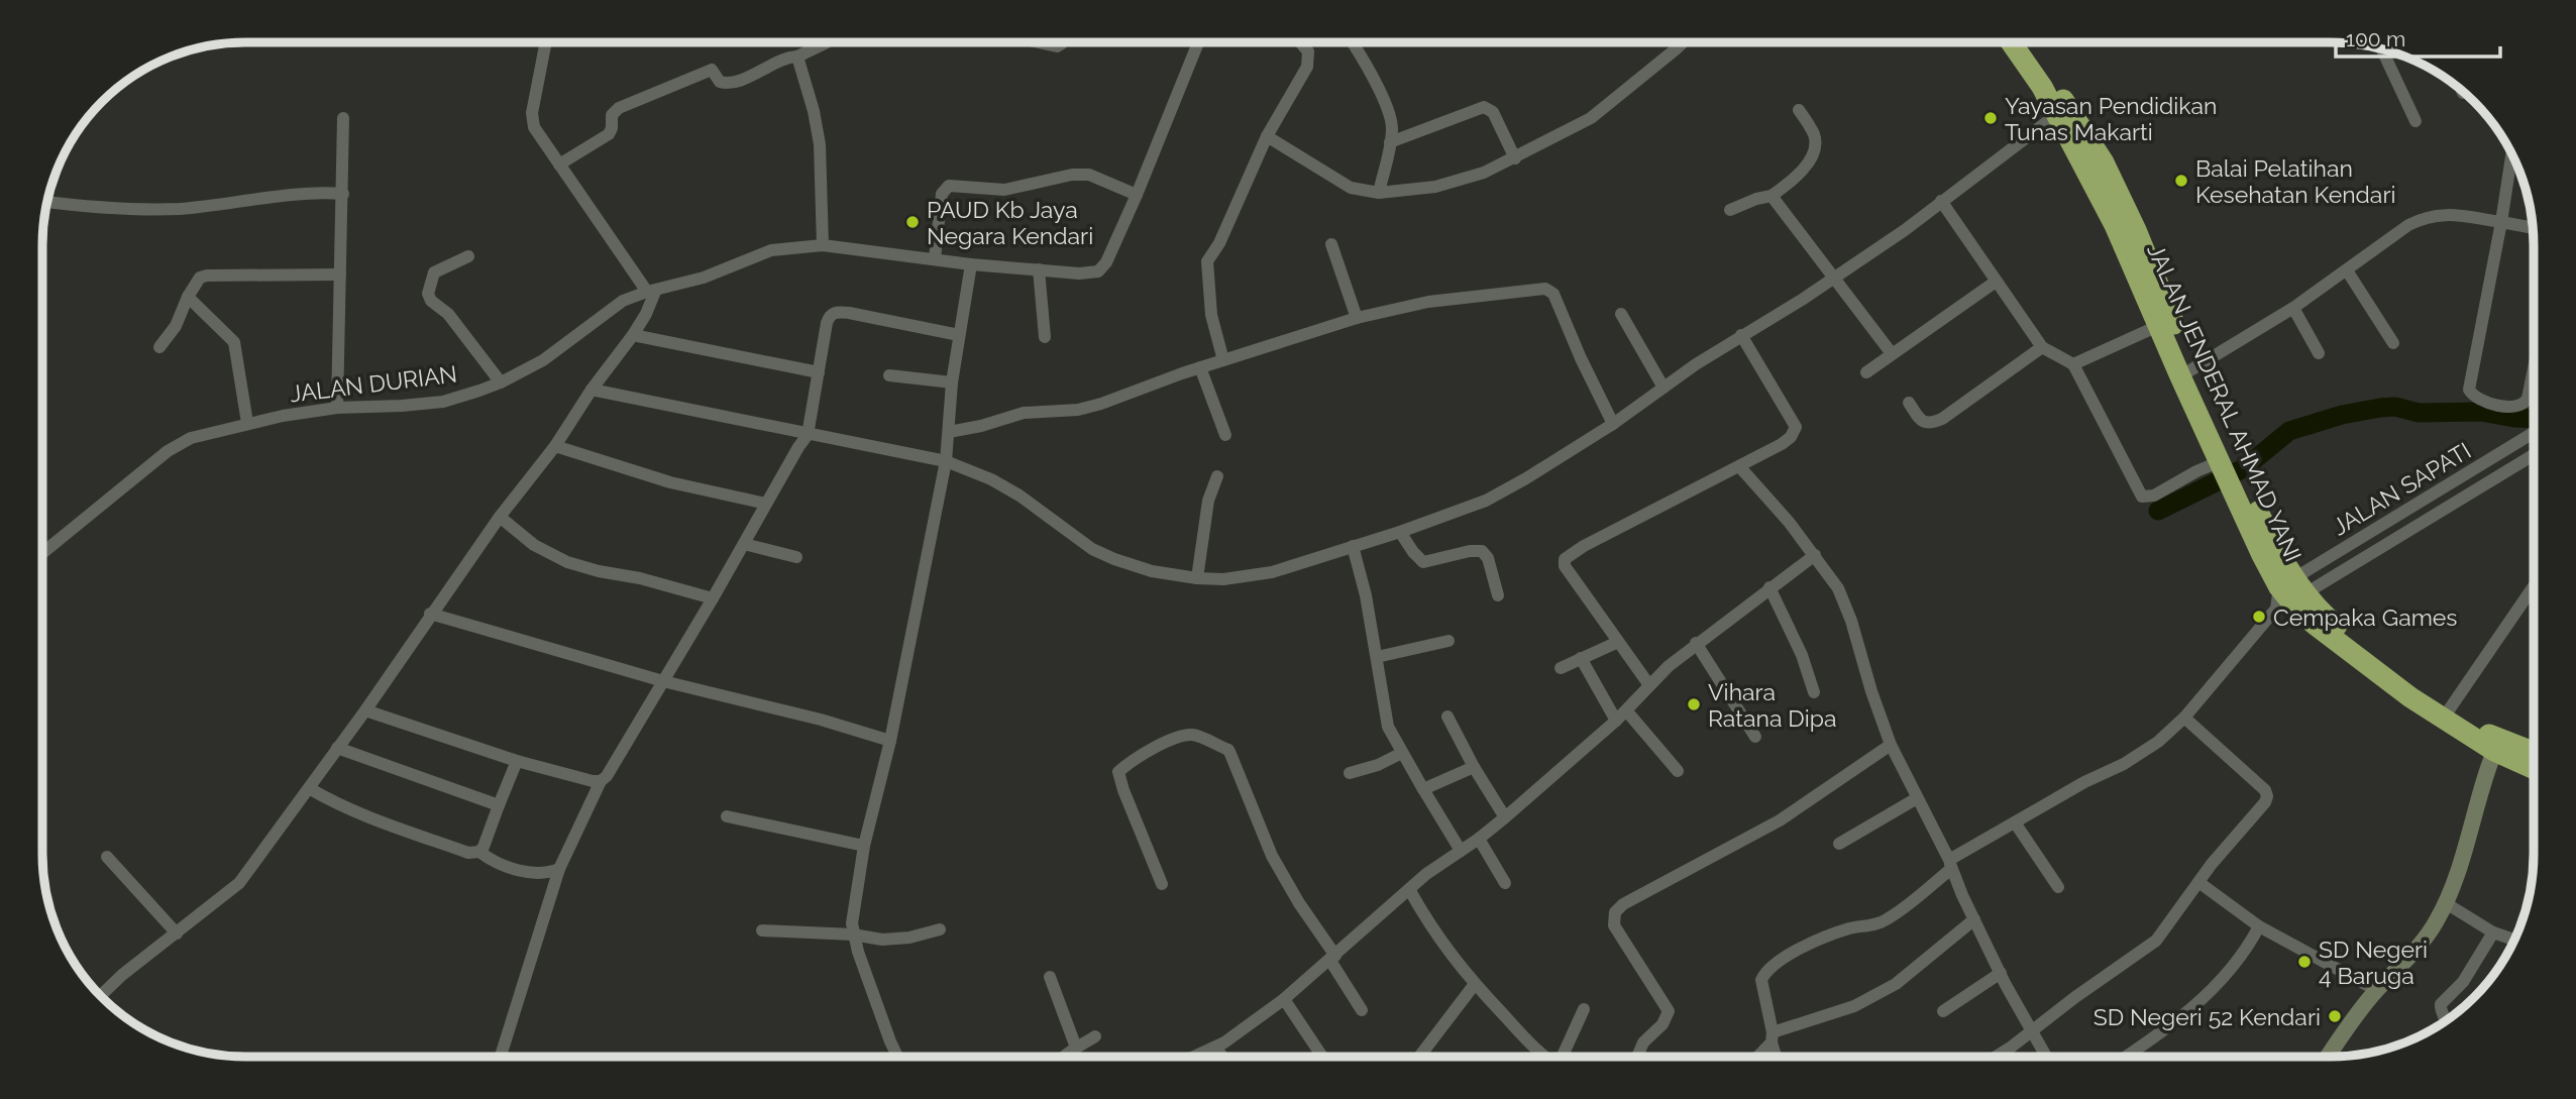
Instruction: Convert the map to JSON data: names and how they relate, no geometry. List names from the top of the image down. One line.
{"streets":{"highway":["JALAN JENDERAL AHMAD YANI"],"street":["JALAN DURIAN","JALAN SAPATI"]},"crossings":[["JALAN JENDERAL AHMAD YANI","JALAN SAPATI"]],"places":["Yayasan Pendidikan Tunas Makarti","Balai Pelatihan Kesehatan Kendari","PAUD Kb Jaya Negara Kendari","Cempaka Games","Vihara Ratana Dipa","SD Negeri 4 Baruga","SD Negeri 52 Kendari"],"scale_bar":"100 m"}
